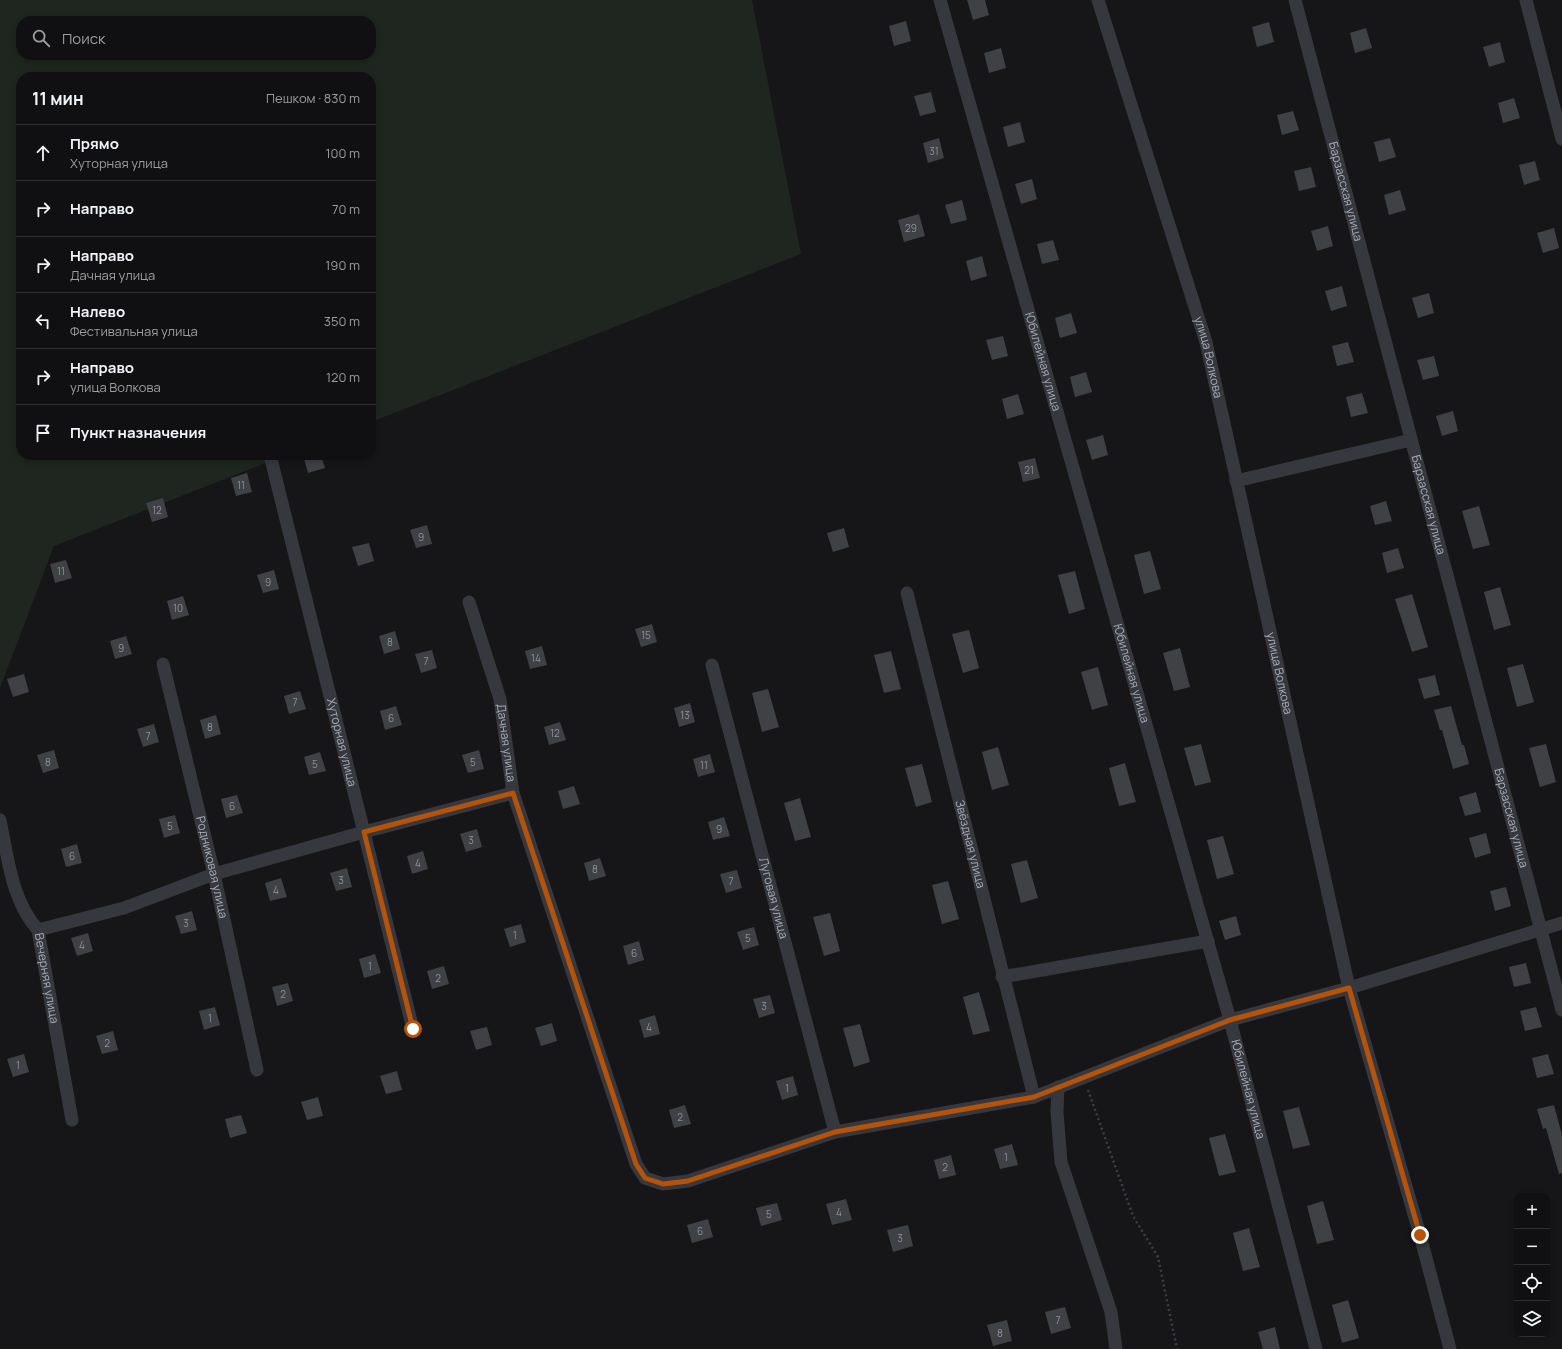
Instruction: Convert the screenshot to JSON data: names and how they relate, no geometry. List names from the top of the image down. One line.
{"streets":{"street":["Барзасская улица","улица Волкова","Юбилейная улица","Хуторная улица","Дачная улица","Звёздная улица","Родниковая улица","Луговая улица","Вечерняя улица"]},"crossings":[["Дачная улица","Луговая улица"]],"house_numbers":["31","29","21","11","12","9","11","9","10","15","8","9","14","7","7","13","6","8","12","7","8","5","5","11","6","5","9","3","6","4","8","3","7","4","3","1","5","4","6","1","2","2","3","1","4","2","1","1","2","1","2","4","5","6","3","7","8"],"page":{"search":"Поиск","heading":["11 мин","Пешком · 830 m"],"list":[["Прямо","Хуторная улица","100 m"],["Направо","70 m"],["Направо","Дачная улица","190 m"],["Налево","Фестивальная улица","350 m"],["Направо","улица Волкова","120 m"],"Пункт назначения"],"map_buttons":["+","−"]}}
